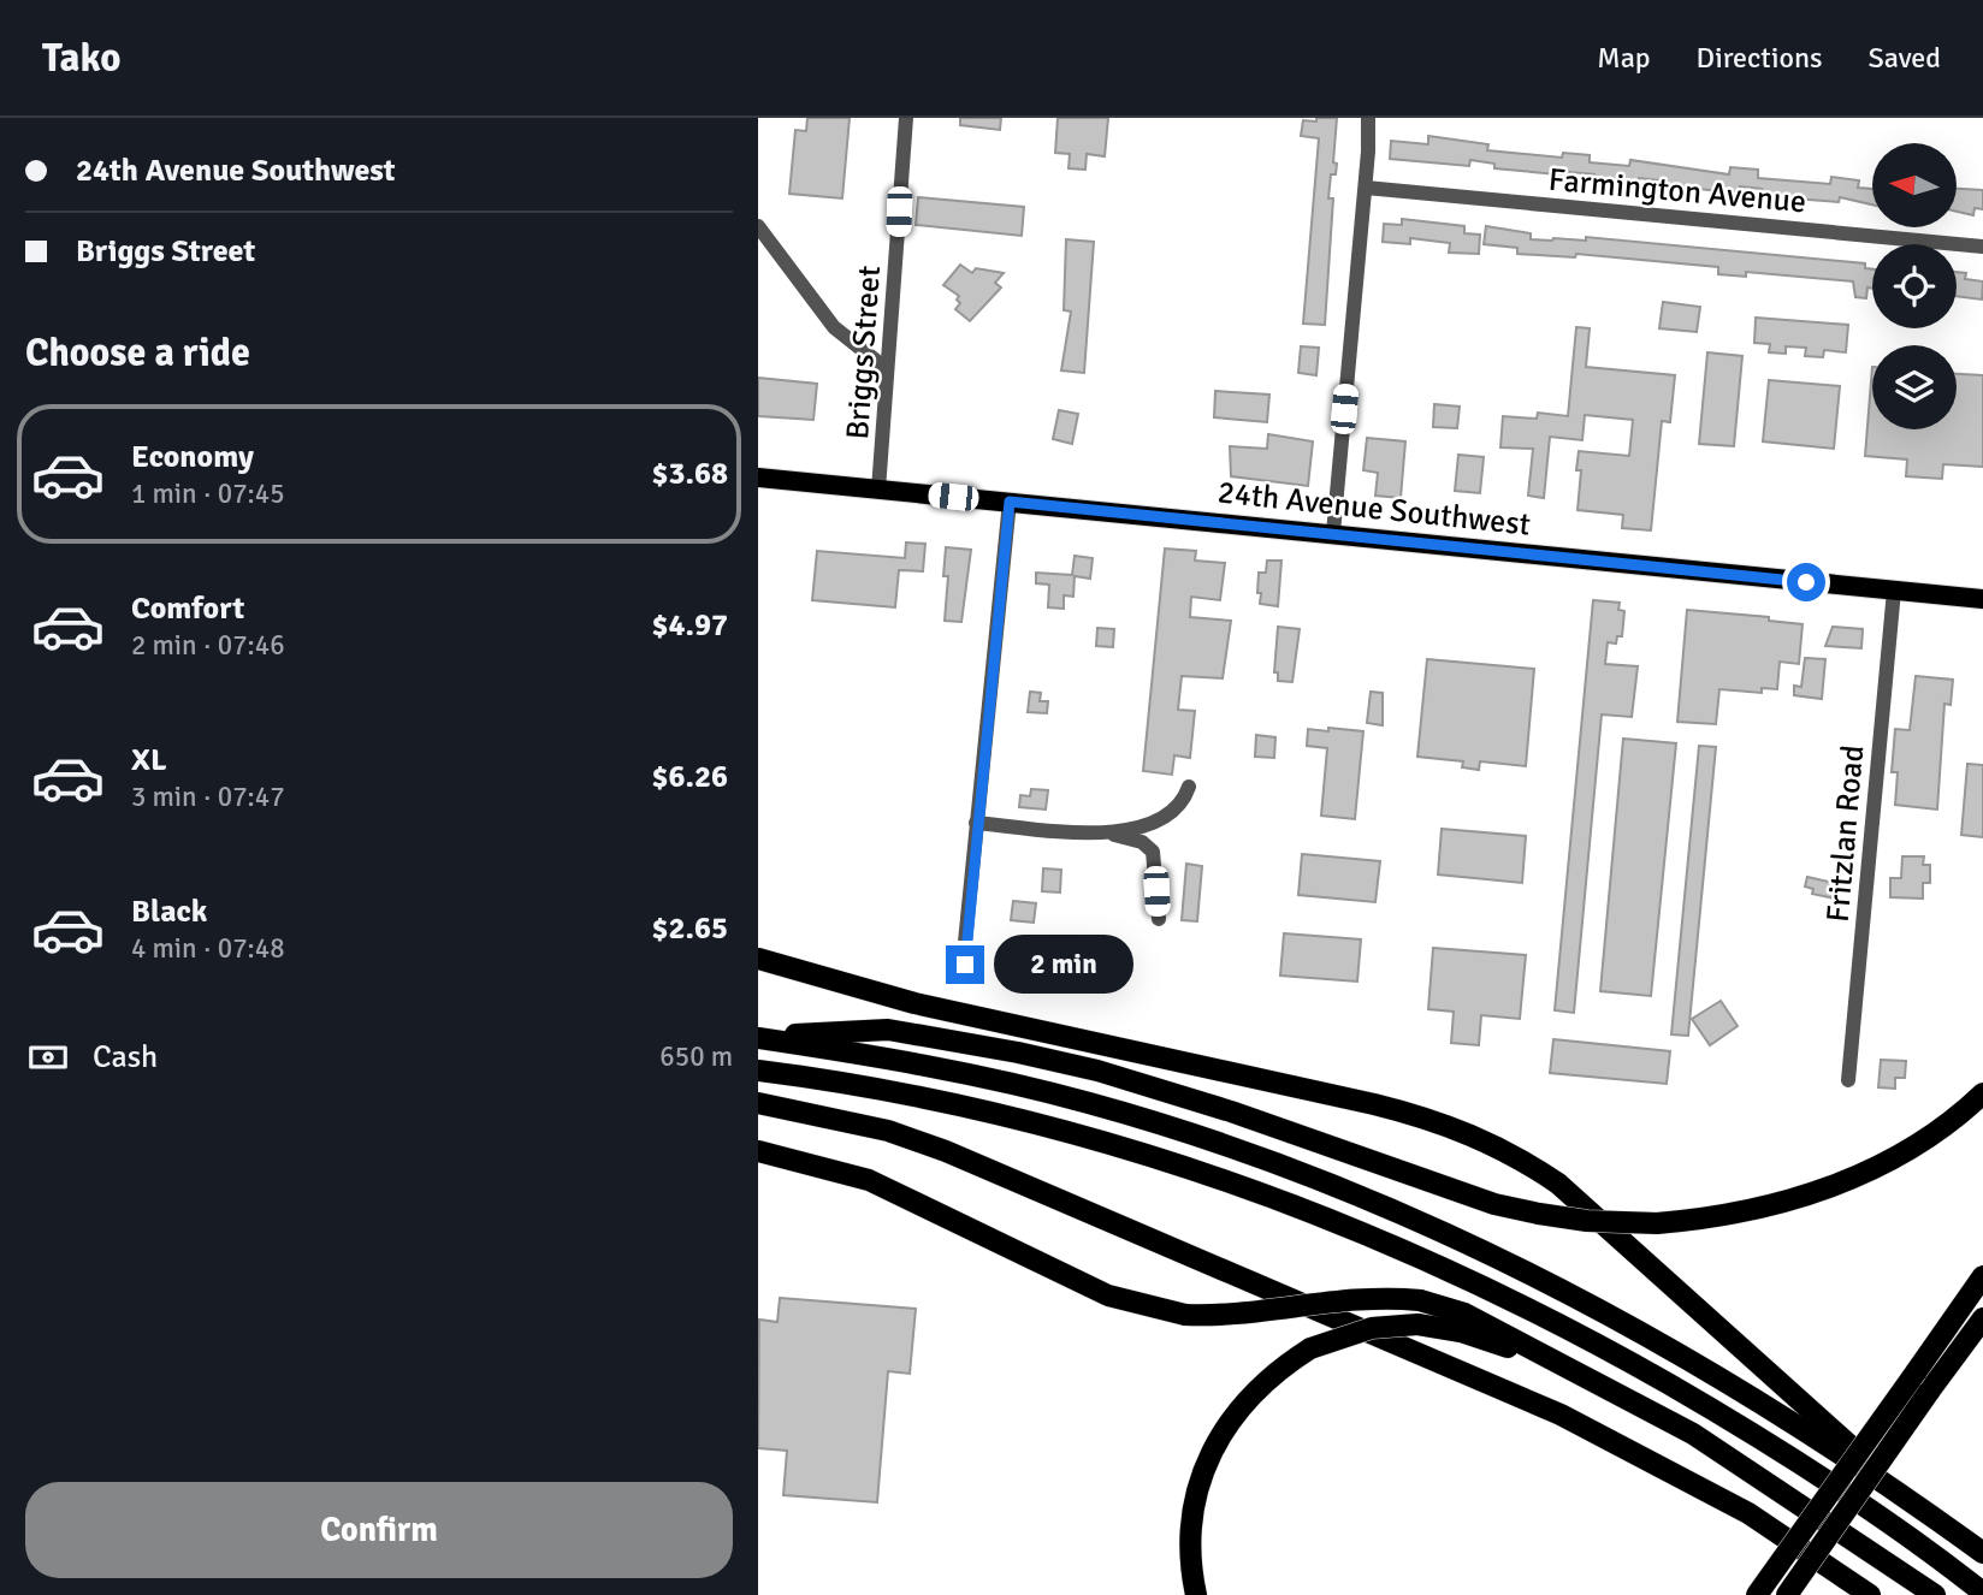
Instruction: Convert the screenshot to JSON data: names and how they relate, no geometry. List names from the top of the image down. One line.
{"streets":{"main road":["24th Avenue Southwest"],"street":["Farmington Avenue","Briggs Street","Fritzlan Road"]},"crossings":[["Briggs Street","24th Avenue Southwest"],["24th Avenue Southwest","Fritzlan Road"]],"north":"left","page":{"header":"Tako","nav":["Map","Directions","Saved"],"banner":["24th Avenue Southwest","Briggs Street"],"heading":"Choose a ride","list":[{"name":"Economy","note":"1 min · 07:45","value":"$3.68"},{"name":"Comfort","note":"2 min · 07:46","value":"$4.97"},{"name":"XL","note":"3 min · 07:47","value":"$6.26"},{"name":"Black","note":"4 min · 07:48","value":"$2.65"}],"bubble":"2 min","pay":["Cash","650 m"],"buttons":"Confirm"}}
